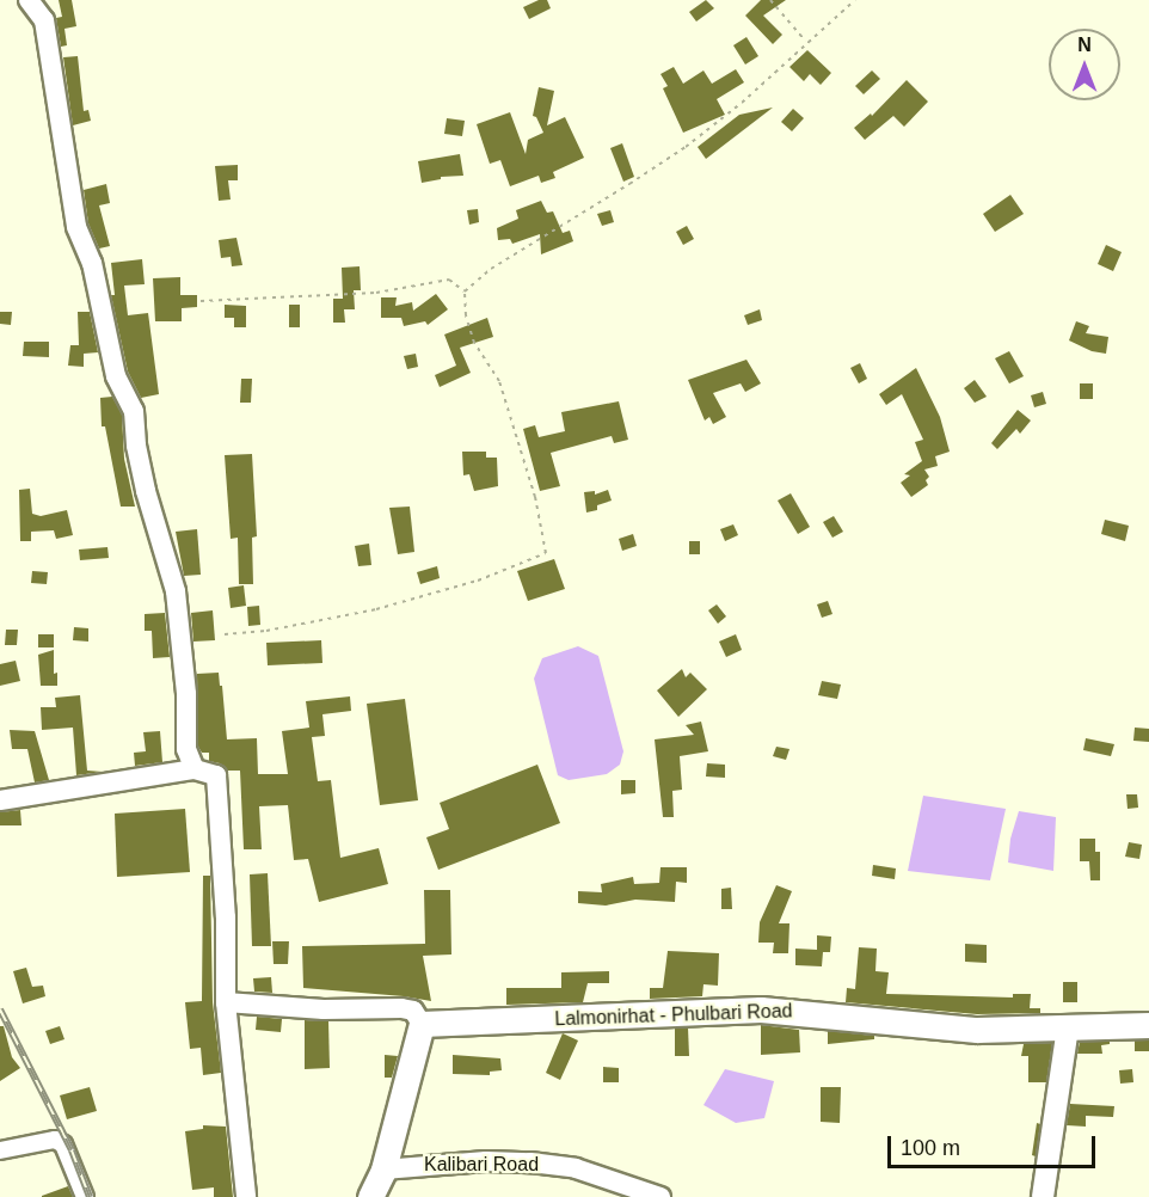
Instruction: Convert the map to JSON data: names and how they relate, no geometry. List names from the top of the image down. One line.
{"streets":{"main road":["Lalmonirhat - Phulbari Road"],"street":["Kalibari Road"]},"scale_bar":"100 m","north":"top"}
